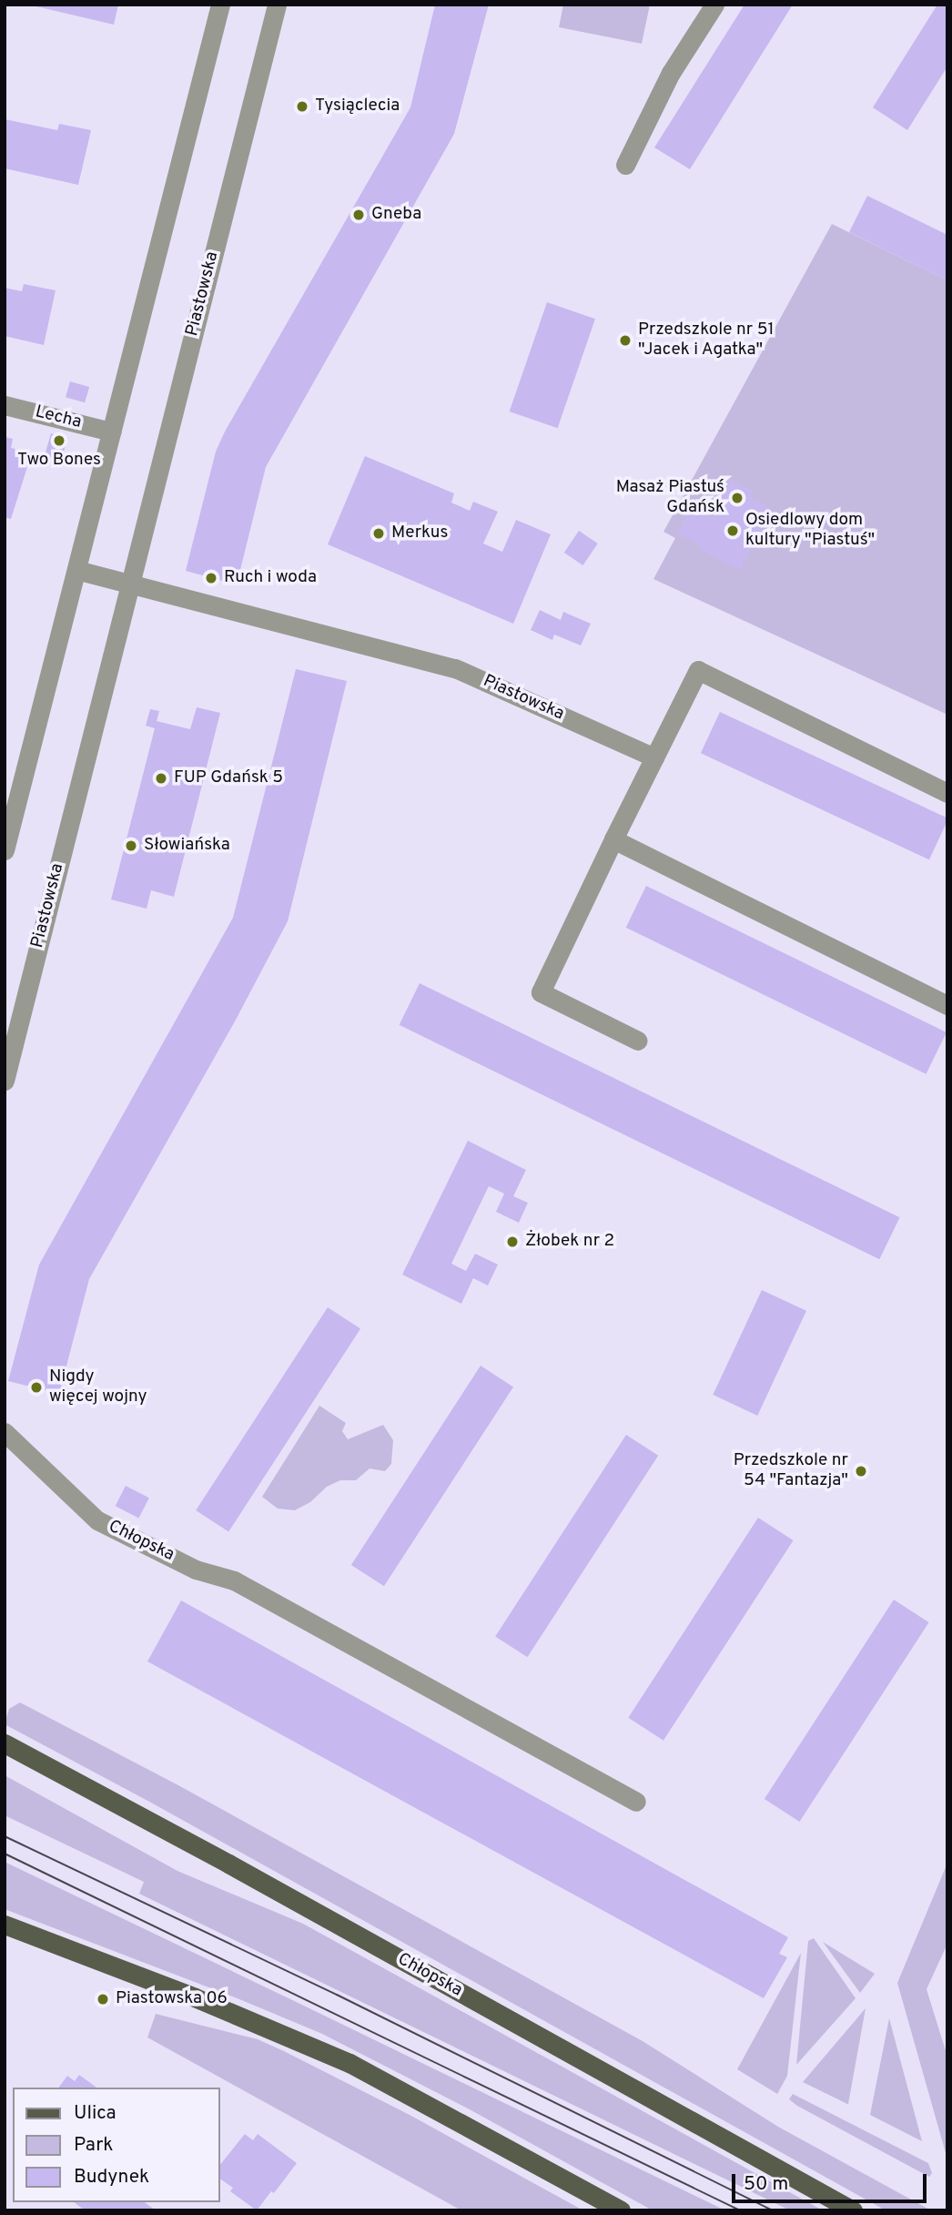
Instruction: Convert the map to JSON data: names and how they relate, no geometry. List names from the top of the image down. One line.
{"streets":{"main road":["Chłopska"],"street":["Piastowska","Lecha"]},"places":["Tysiąclecia","Gneba","Przedszkole nr 51 \"Jacek i Agatka\"","Two Bones","Masaż Piastuś Gdańsk","Osiedlowy dom kultury \"Piastuś\"","Merkus","Ruch i woda","FUP Gdańsk 5","Słowiańska","Żłobek nr 2","Nigdy więcej wojny","Przedszkole nr 54 \"Fantazja\"","Piastowska 06"],"legend":["Ulica","Park","Budynek"],"scale_bar":"50 m"}
